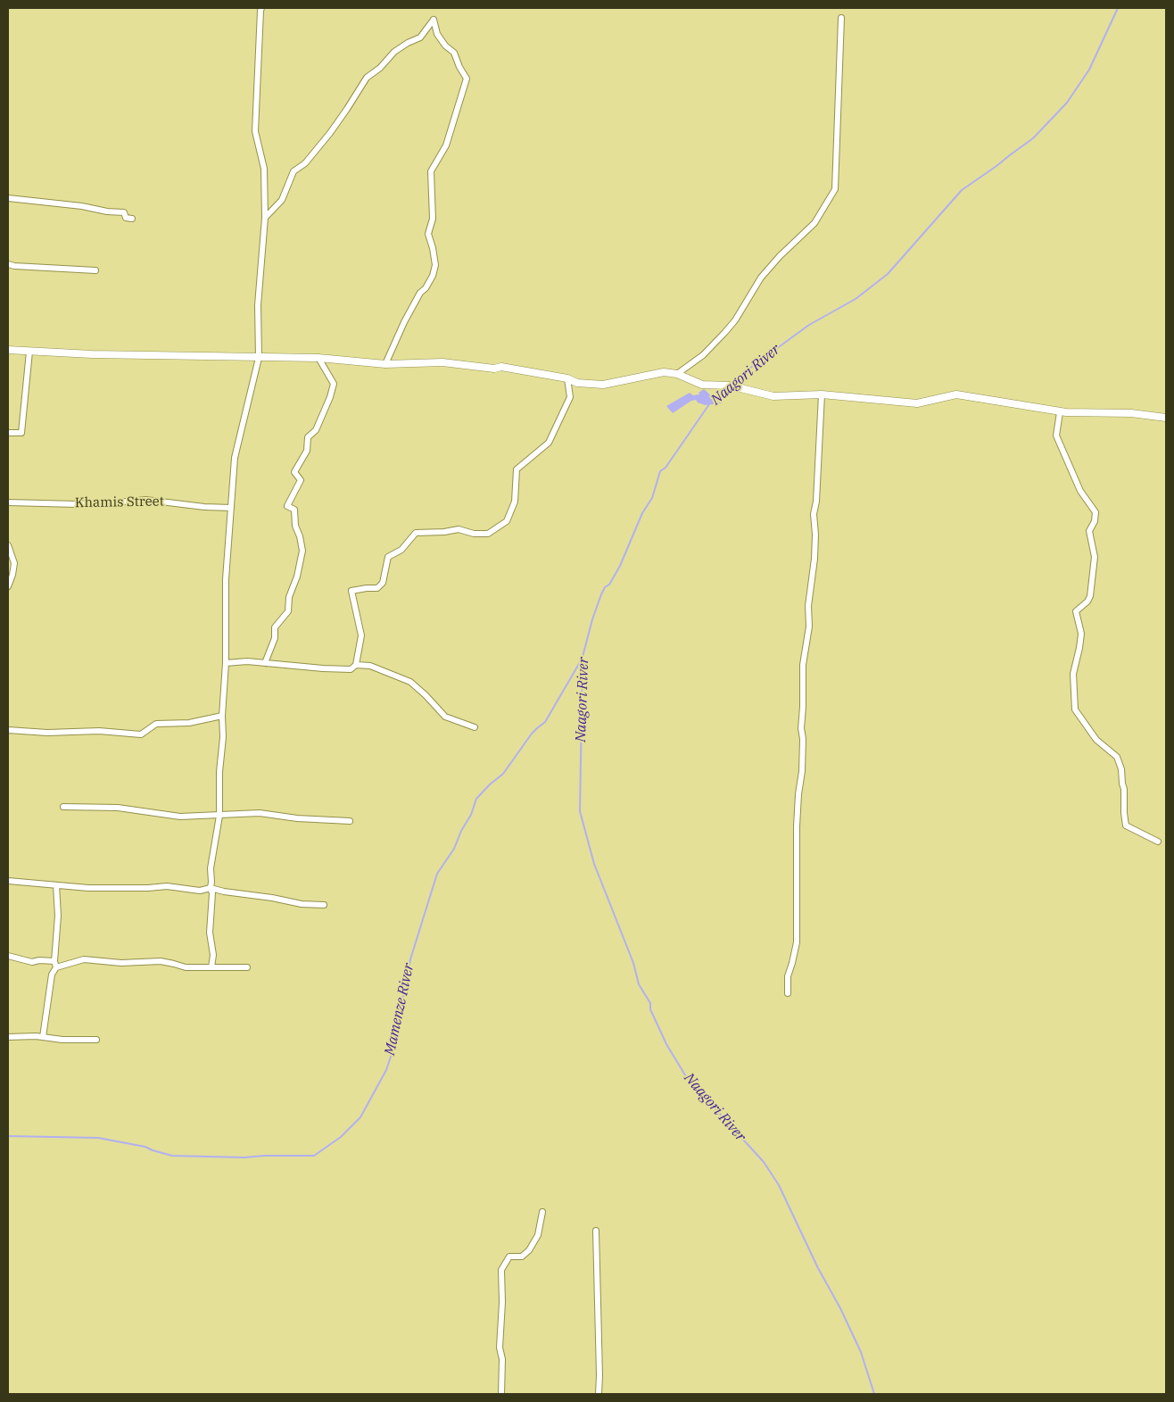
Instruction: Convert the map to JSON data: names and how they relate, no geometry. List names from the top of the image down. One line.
{"streets":{"street":["Khamis Street"]},"water":["Naagori River","Mamenze River"]}
